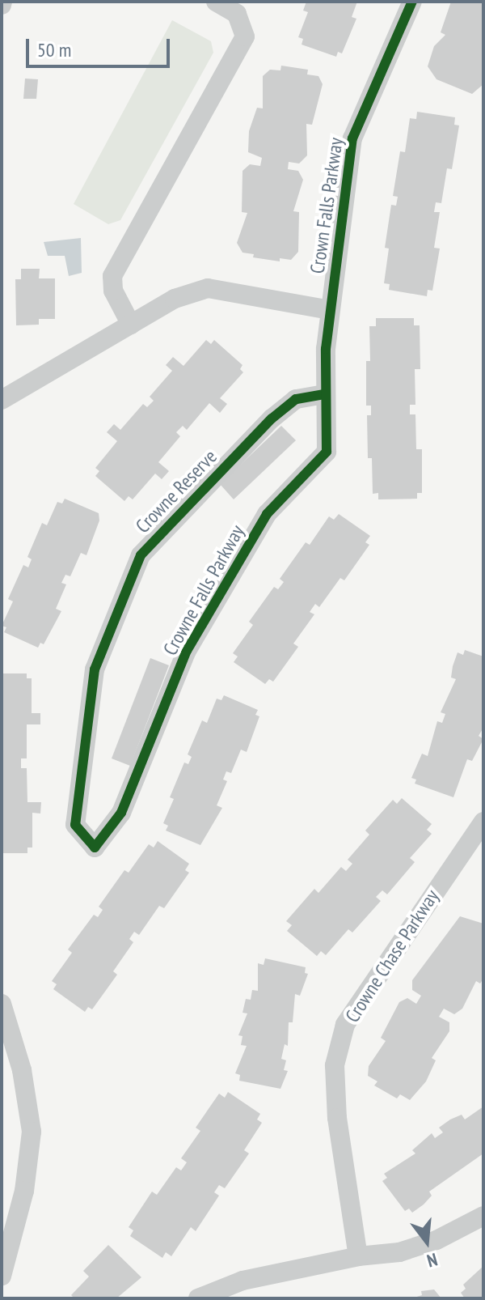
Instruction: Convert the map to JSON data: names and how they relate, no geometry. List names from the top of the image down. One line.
{"streets":{"street":["Crown Falls Parkway","Crowne Reserve","Crowne Falls Parkway","Crowne Chase Parkway"]},"crossings":[["Crowne Reserve","Crowne Falls Parkway"]],"scale_bar":"50 m","north":"bottom"}
